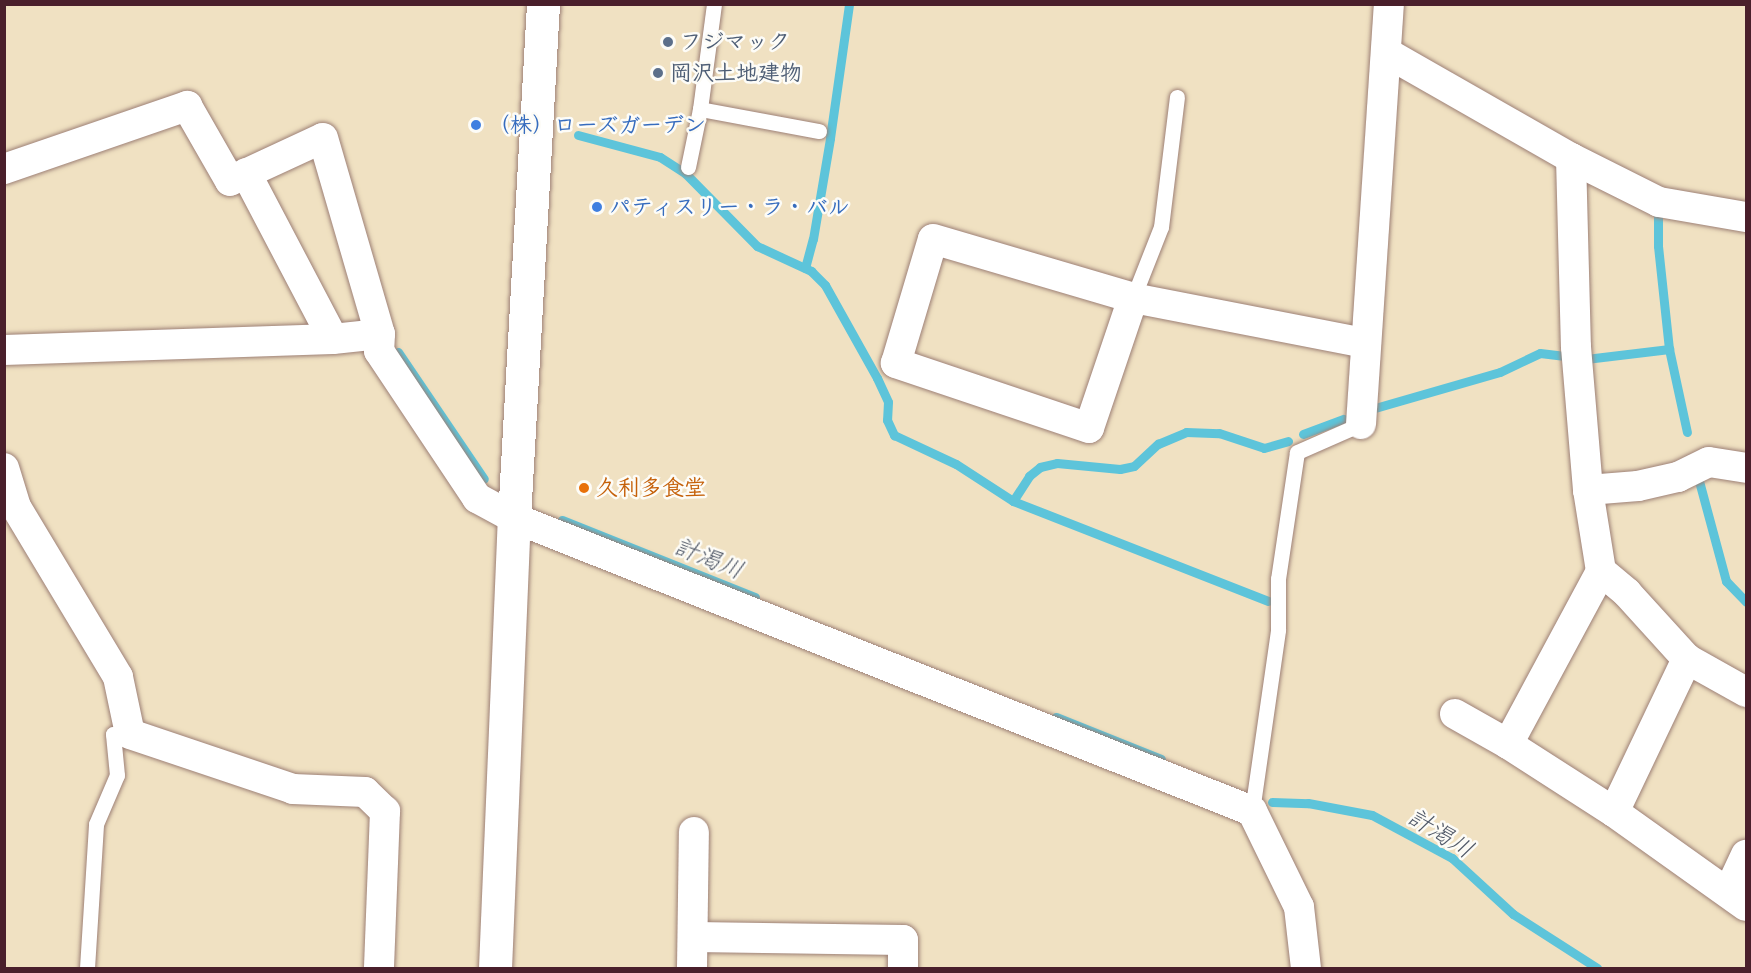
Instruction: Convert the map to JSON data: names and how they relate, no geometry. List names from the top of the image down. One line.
{"water":["計渇川"],"places":["フジマック","岡沢土地建物","（株）ローズガーデン","パティスリー・ラ・バル","久利多食堂"]}
